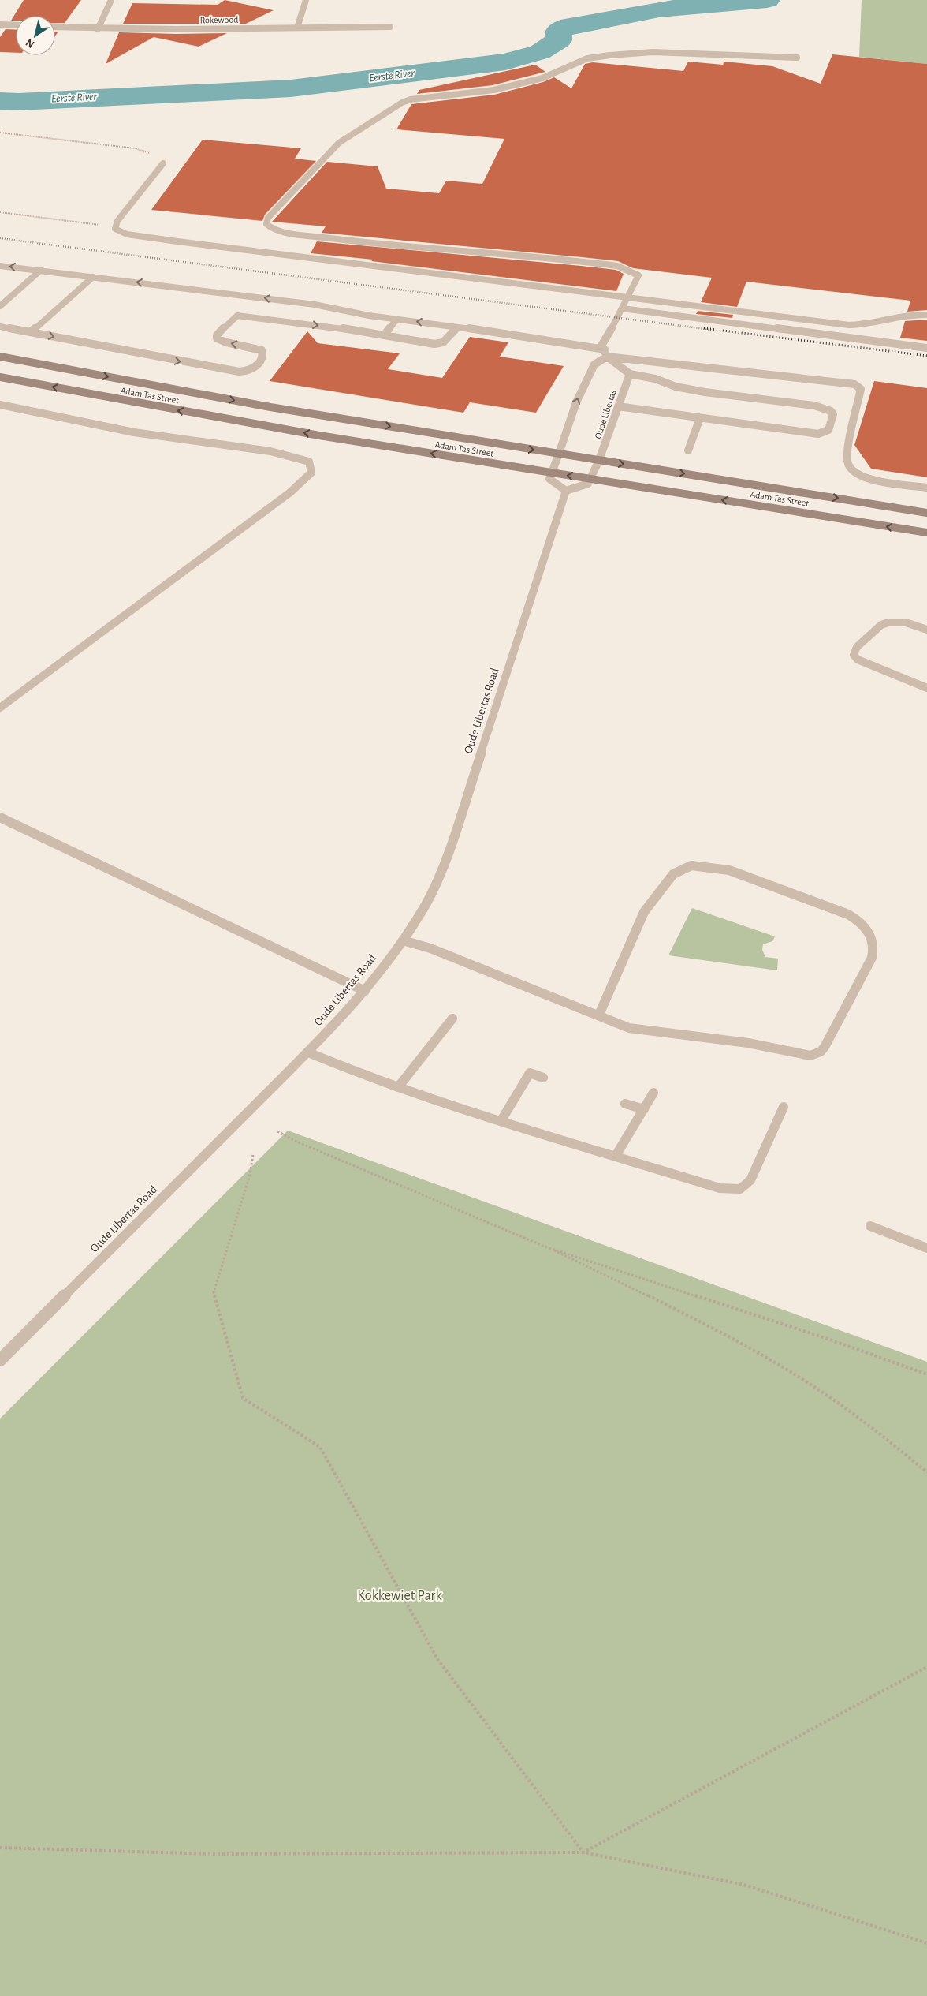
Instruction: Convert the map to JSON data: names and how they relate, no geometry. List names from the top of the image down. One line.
{"streets":{"main road":["Adam Tas Street"],"street":["Rokewood","Oude Libertas","Oude Libertas Road"]},"crossings":[["Adam Tas Street","Oude Libertas"]],"water":["Eerste River"],"parks":["Kokkewiet Park"],"north":"bottom left"}
